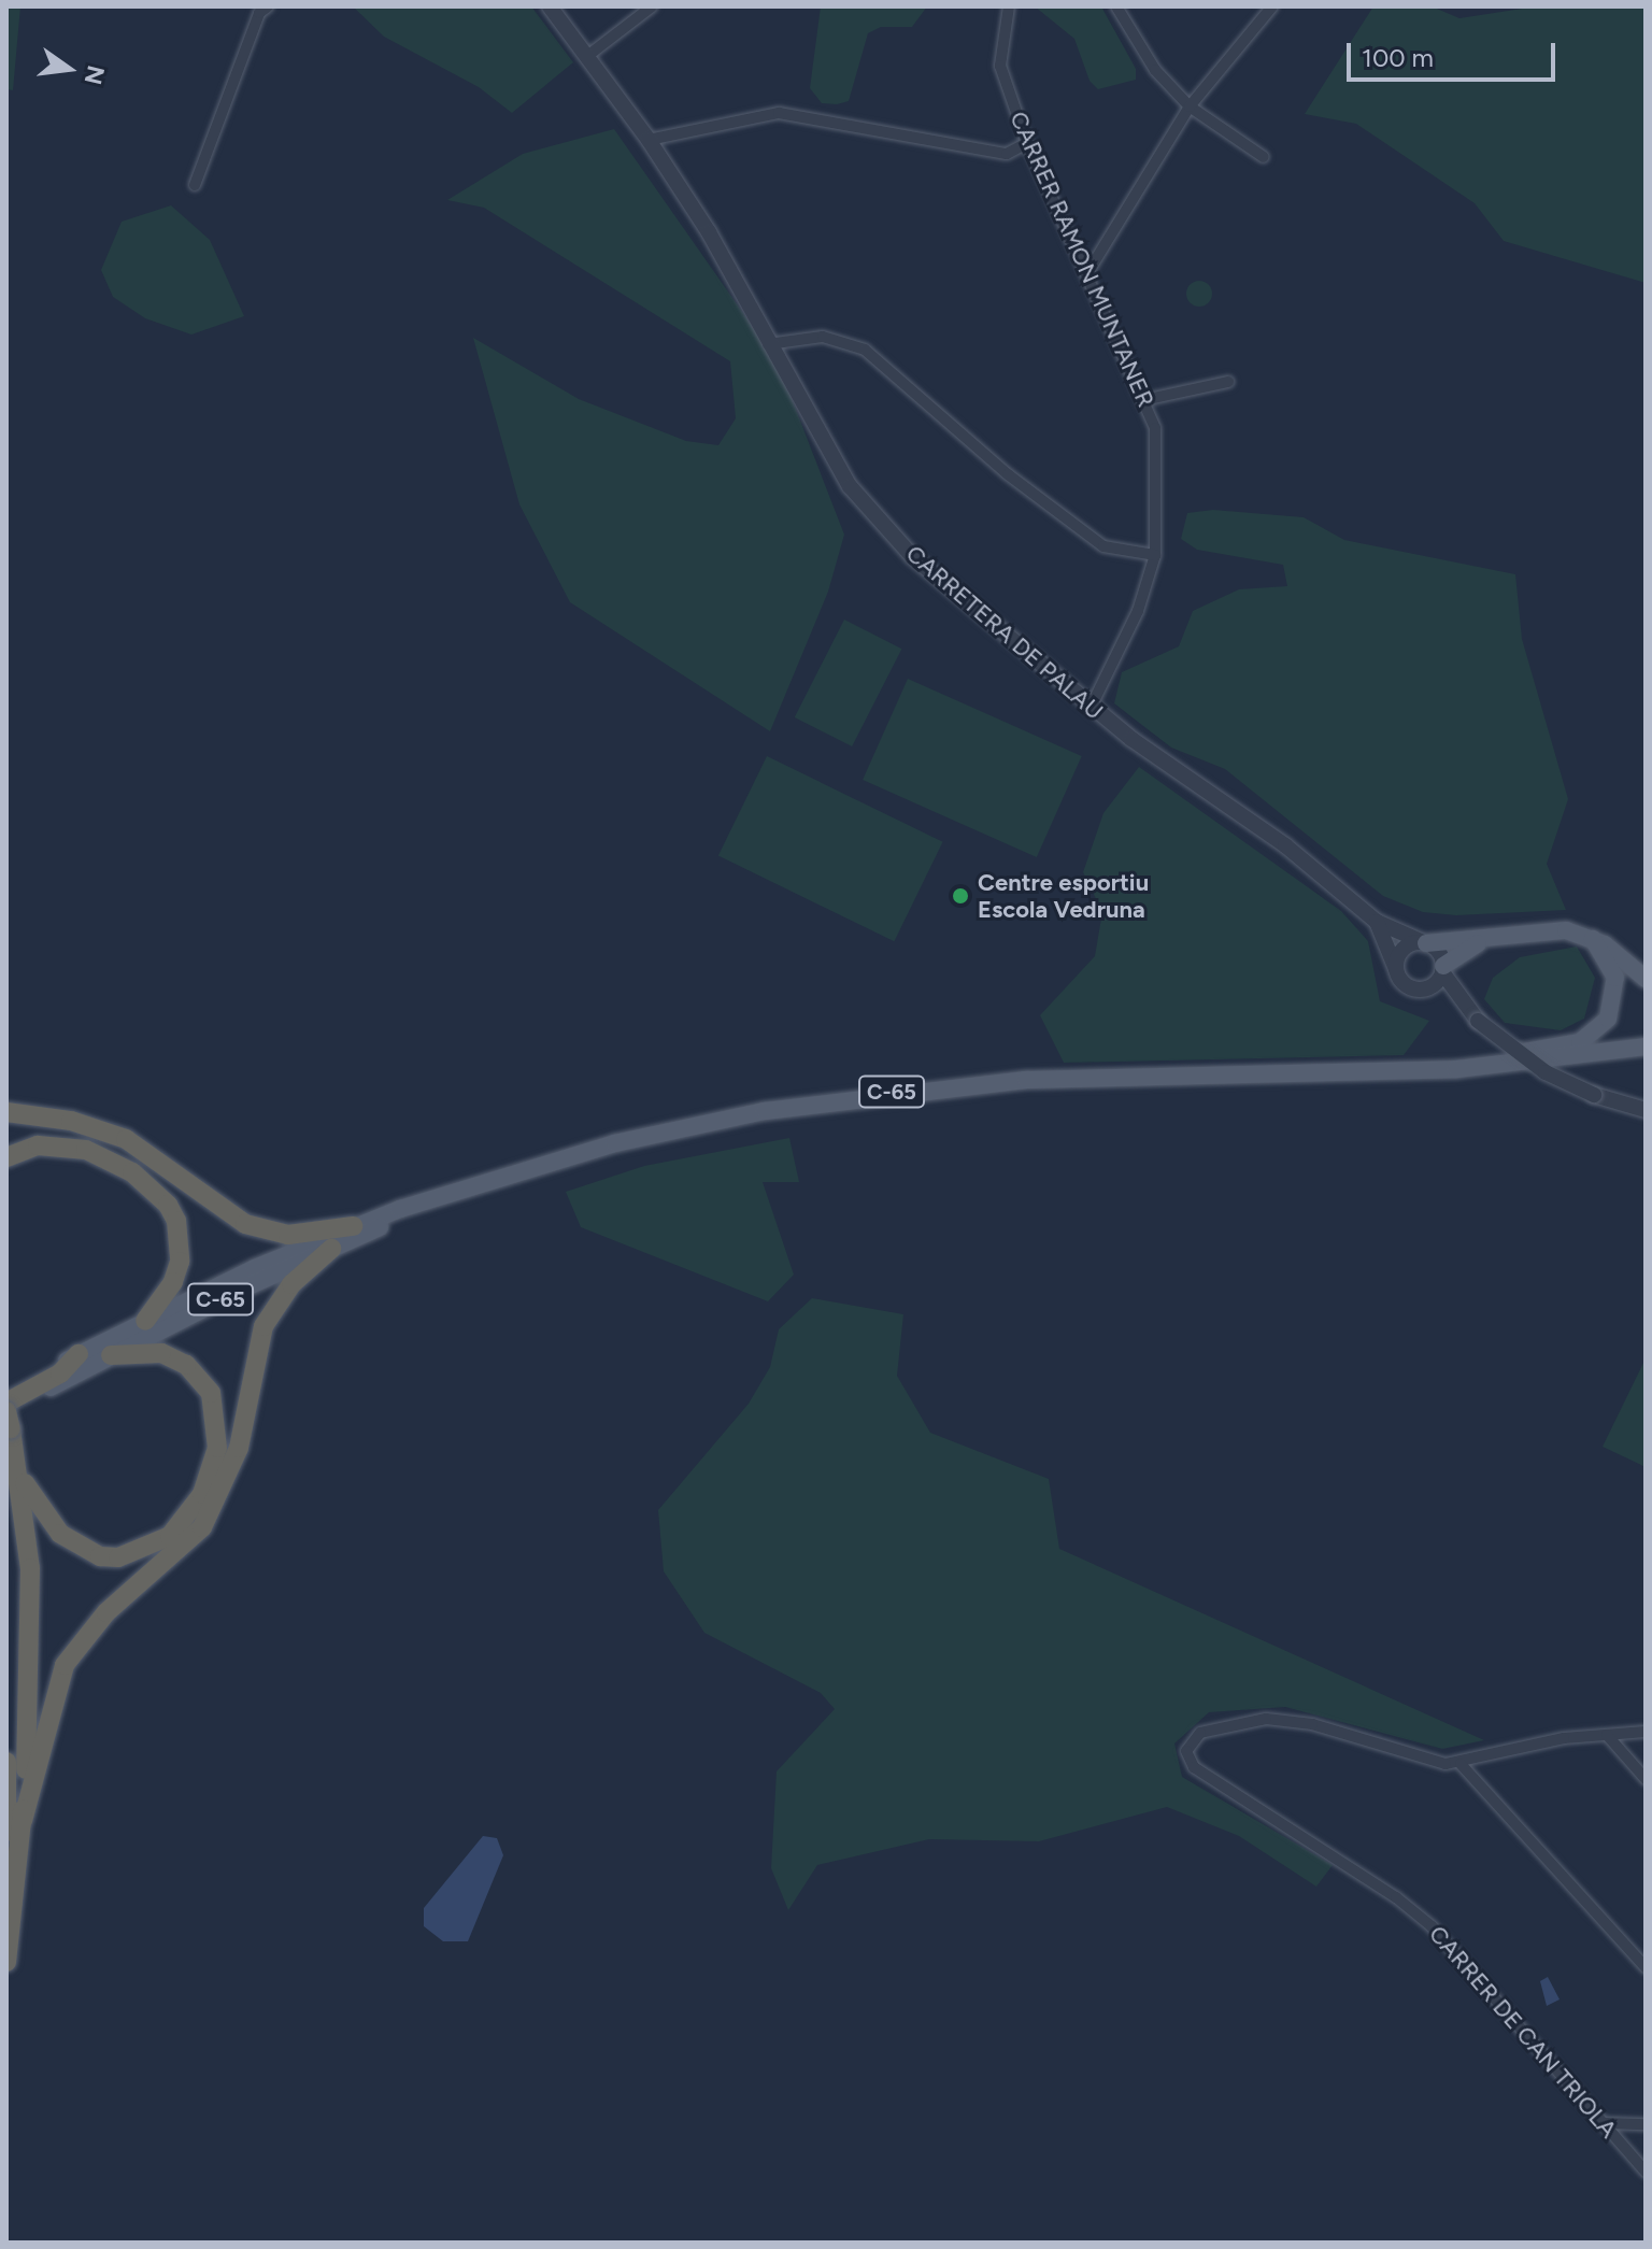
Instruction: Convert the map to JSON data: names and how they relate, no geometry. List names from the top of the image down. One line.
{"streets":{"main road":["C-65"],"street":["CARRER RAMON MUNTANER","CARRETERA DE PALAU","CARRER DE CAN TRIOLA"]},"crossings":[["CARRER RAMON MUNTANER","CARRETERA DE PALAU"]],"places":["Centre esportiu Escola Vedruna"],"scale_bar":"100 m","north":"right"}
